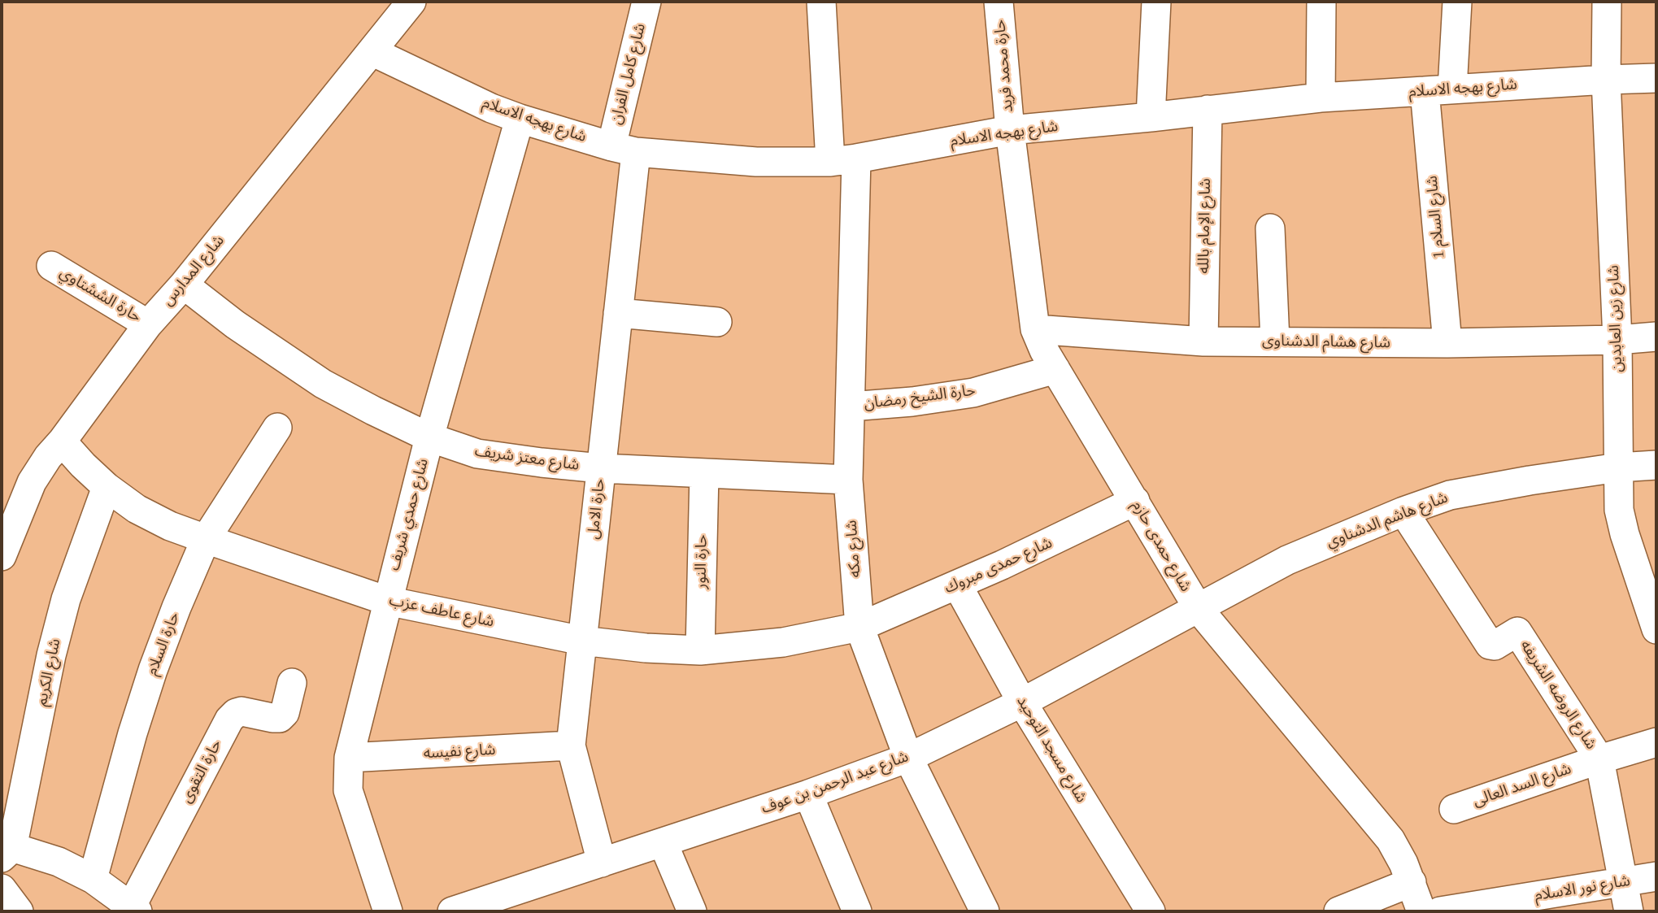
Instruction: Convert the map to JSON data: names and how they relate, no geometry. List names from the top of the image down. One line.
{"streets":{"street":["حارة محمد فريد","شارع كامل الفران","شارع بهجه الاسلام","شارع السلام 1","شارع الإمام بالله","شارع المدارس","حارة الششتاوي","شارع زين العابدين","شارع هشام الدشناوى","حارة الشيخ رمضان","شارع معتز شريف","حارة الامل","شارع حمدي شريف","شارع هاشم الدشناوي","شارع حمدى حازم","شارع مكه","حارة النور","شارع حمدى مبروك","شارع عاطف عزب","حارة السلام","شارع الكريم","شارع الروضه الشريفه","شارع مسجد التوحيد","شارع نفيسه","حارة التقوى","شارع عبد الرحمن بن عوف","شارع السد العالى","شارع نور الاسلام"]},"crossings":[["حارة محمد فريد","شارع بهجه الاسلام"],["حارة محمد فريد","شارع حمدى حازم"],["شارع كامل الفران","شارع بهجه الاسلام"],["شارع كامل الفران","حارة الامل"],["شارع بهجه الاسلام","شارع السلام 1"],["شارع بهجه الاسلام","شارع الإمام بالله"],["شارع بهجه الاسلام","شارع المدارس"],["شارع بهجه الاسلام","شارع زين العابدين"],["شارع بهجه الاسلام","حارة الامل"],["شارع بهجه الاسلام","شارع حمدي شريف"],["شارع بهجه الاسلام","شارع حمدى حازم"],["شارع بهجه الاسلام","شارع مكه"],["شارع السلام 1","شارع هشام الدشناوى"],["شارع الإمام بالله","شارع هشام الدشناوى"],["شارع المدارس","حارة الششتاوي"],["شارع المدارس","شارع معتز شريف"],["شارع المدارس","شارع عاطف عزب"],["شارع زين العابدين","شارع هشام الدشناوى"],["شارع زين العابدين","شارع هاشم الدشناوي"],["شارع هشام الدشناوى","شارع حمدى حازم"],["حارة الشيخ رمضان","شارع حمدى حازم"],["حارة الشيخ رمضان","شارع مكه"],["شارع معتز شريف","حارة الامل"],["شارع معتز شريف","شارع حمدي شريف"],["شارع معتز شريف","شارع مكه"],["شارع معتز شريف","حارة النور"],["حارة الامل","شارع عاطف عزب"],["حارة الامل","شارع نفيسه"],["حارة الامل","شارع عبد الرحمن بن عوف"],["شارع حمدي شريف","شارع عاطف عزب"],["شارع حمدي شريف","شارع نفيسه"],["شارع هاشم الدشناوي","شارع حمدى حازم"],["شارع هاشم الدشناوي","شارع الروضه الشريفه"],["شارع هاشم الدشناوي","شارع عبد الرحمن بن عوف"],["شارع حمدى حازم","شارع حمدى مبروك"],["شارع حمدى حازم","شارع عبد الرحمن بن عوف"],["شارع مكه","شارع حمدى مبروك"],["شارع مكه","شارع عاطف عزب"],["شارع مكه","شارع عبد الرحمن بن عوف"],["حارة النور","شارع عاطف عزب"],["شارع حمدى مبروك","شارع عاطف عزب"],["شارع حمدى مبروك","شارع مسجد التوحيد"],["شارع عاطف عزب","حارة السلام"],["شارع عاطف عزب","شارع الكريم"],["شارع الروضه الشريفه","شارع السد العالى"],["شارع الروضه الشريفه","شارع نور الاسلام"],["شارع مسجد التوحيد","شارع عبد الرحمن بن عوف"]]}
